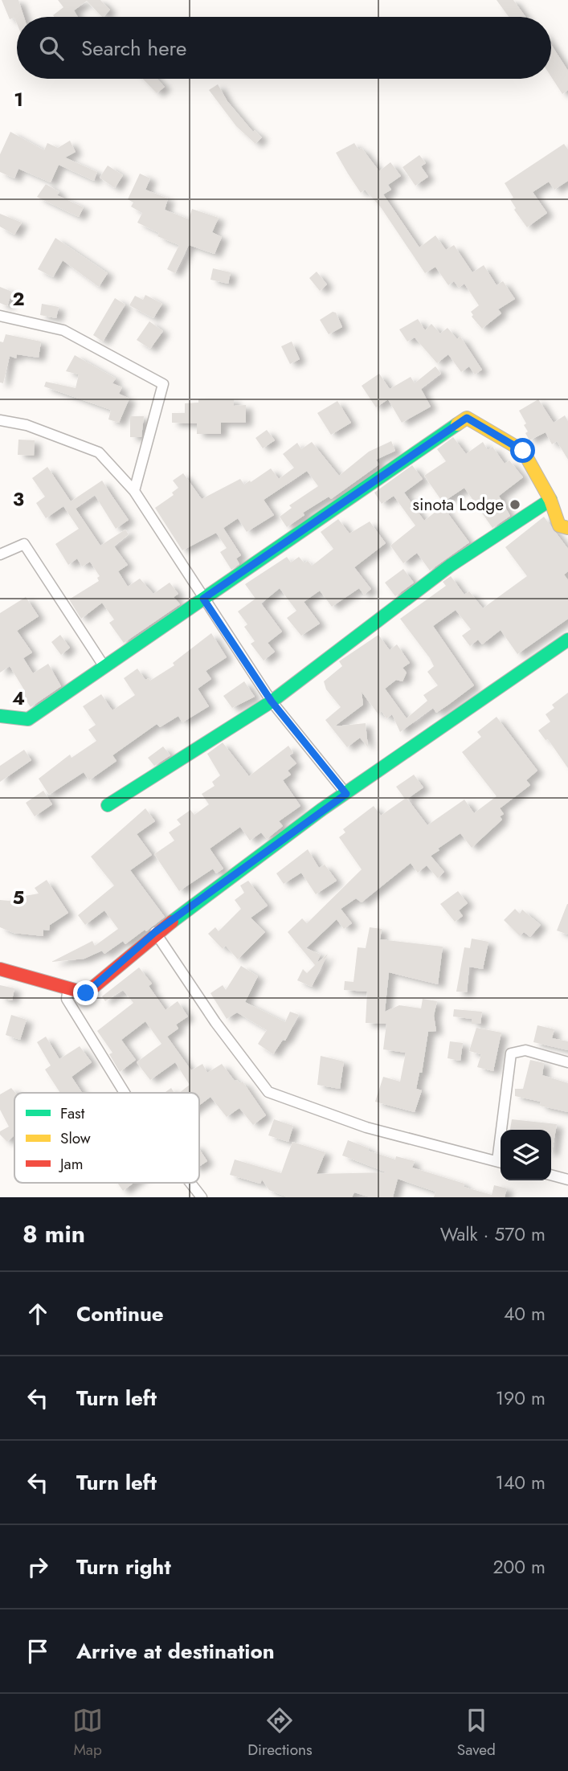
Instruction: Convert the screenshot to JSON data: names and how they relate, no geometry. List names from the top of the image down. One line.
{"places":["sinota Lodge"],"legend":["Fast","Slow","Jam"],"page":{"search":"Search here","heading":["8 min","Walk · 570 m"],"list":[["Continue","40 m"],["Turn left","190 m"],["Turn left","140 m"],["Turn right","200 m"],"Arrive at destination"],"nav":["Map","Directions","Saved"]},"grid":{"rows":["1","2","3","4","5"]}}
